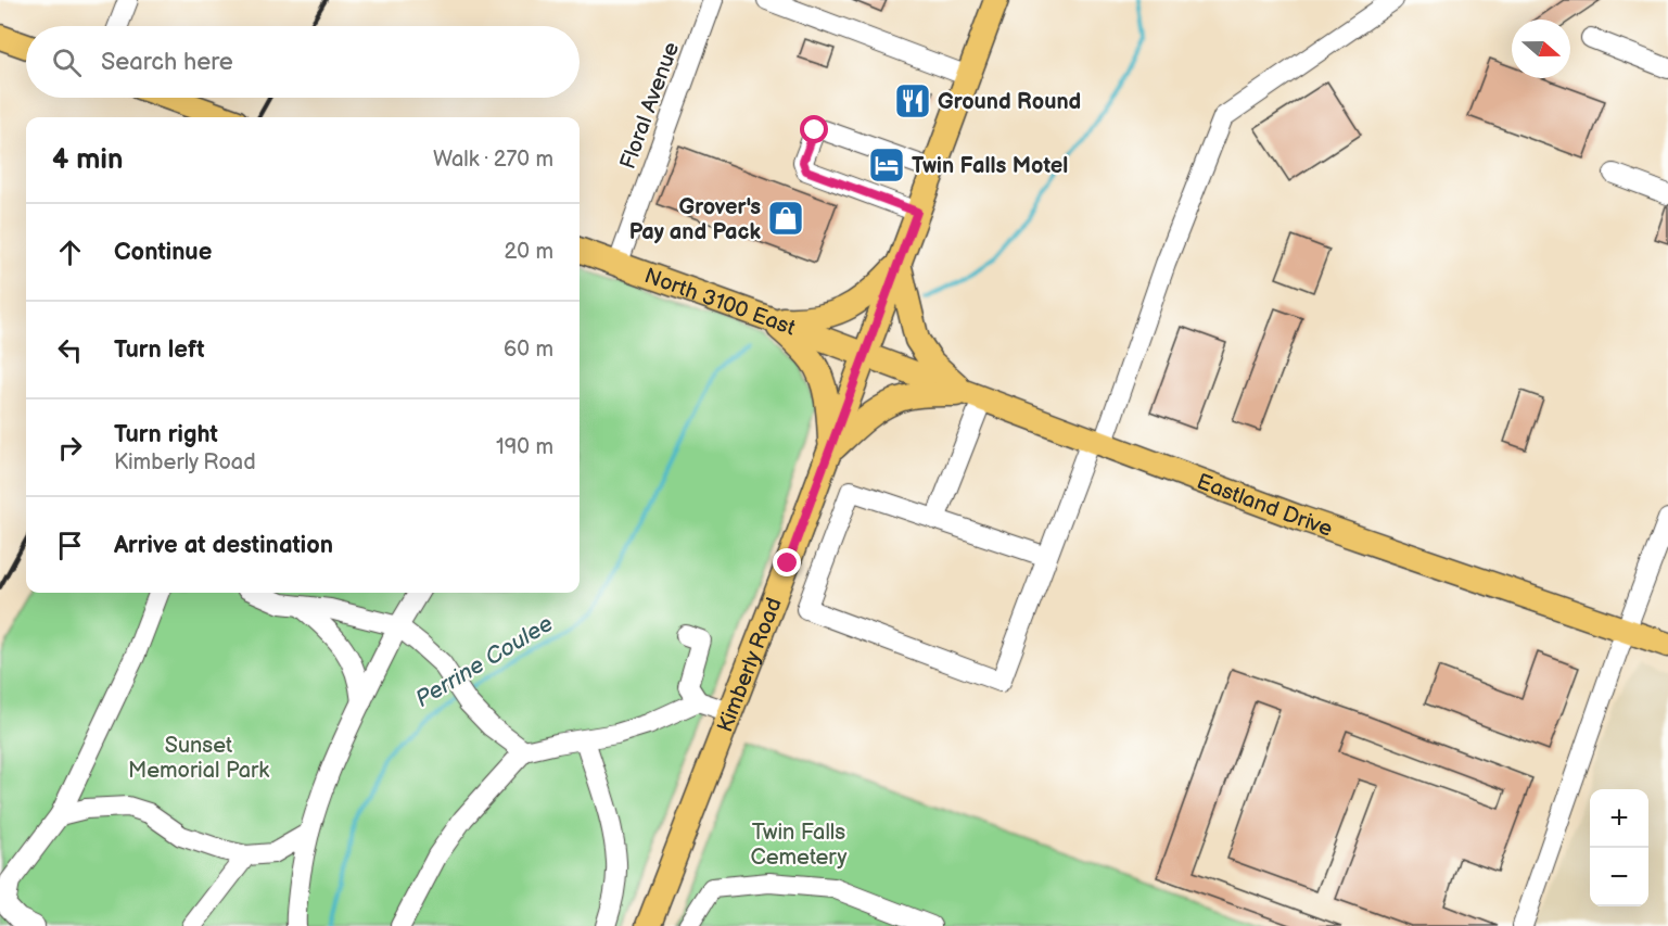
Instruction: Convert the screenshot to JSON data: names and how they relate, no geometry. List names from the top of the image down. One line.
{"streets":{"main road":["North 3100 East","Eastland Drive","Kimberly Road"],"street":["Floral Avenue"]},"crossings":[["Floral Avenue","North 3100 East"],["North 3100 East","Eastland Drive"],["North 3100 East","Kimberly Road"],["Eastland Drive","Kimberly Road"]],"water":["Perrine Coulee"],"parks":["Sunset Memorial Park","Twin Falls Cemetery"],"places":{"restaurant":["Ground Round"],"hotel":["Twin Falls Motel"],"shop":["Grover's Pay and Pack"]},"north":"right","page":{"search":"Search here","heading":["4 min","Walk · 270 m"],"list":[["Continue","20 m"],["Turn left","60 m"],["Turn right","Kimberly Road","190 m"],"Arrive at destination"],"map_buttons":["+","−"]}}
